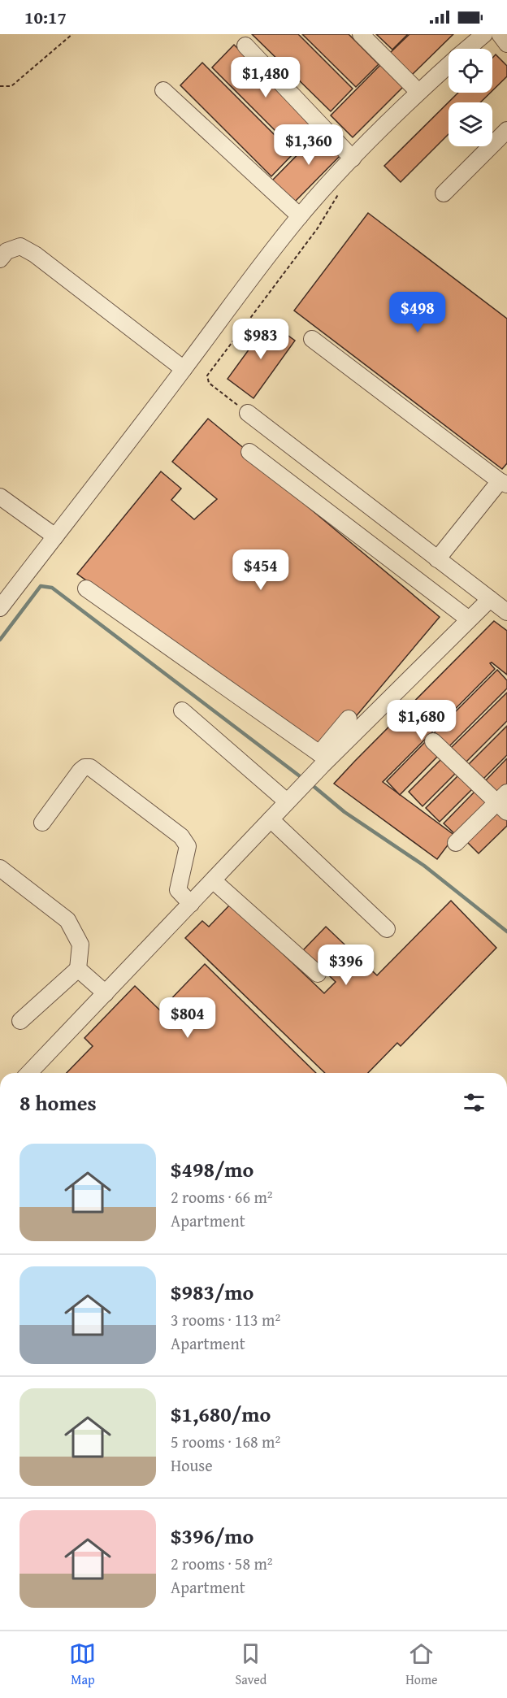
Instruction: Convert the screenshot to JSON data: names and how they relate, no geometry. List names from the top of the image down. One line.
{"page":{"status":"10:17","price":["$1,480","$1,360","$498","$983","$454","$1,680","$396","$804"],"heading":"8 homes","list":[{"name":"$498/mo","note":"2 rooms · 66 m² · Apartment"},{"name":"$983/mo","note":"3 rooms · 113 m² · Apartment"},{"name":"$1,680/mo","note":"5 rooms · 168 m² · House"},{"name":"$396/mo","note":"2 rooms · 58 m² · Apartment"}],"tabs":["Map","Saved","Home"]}}
